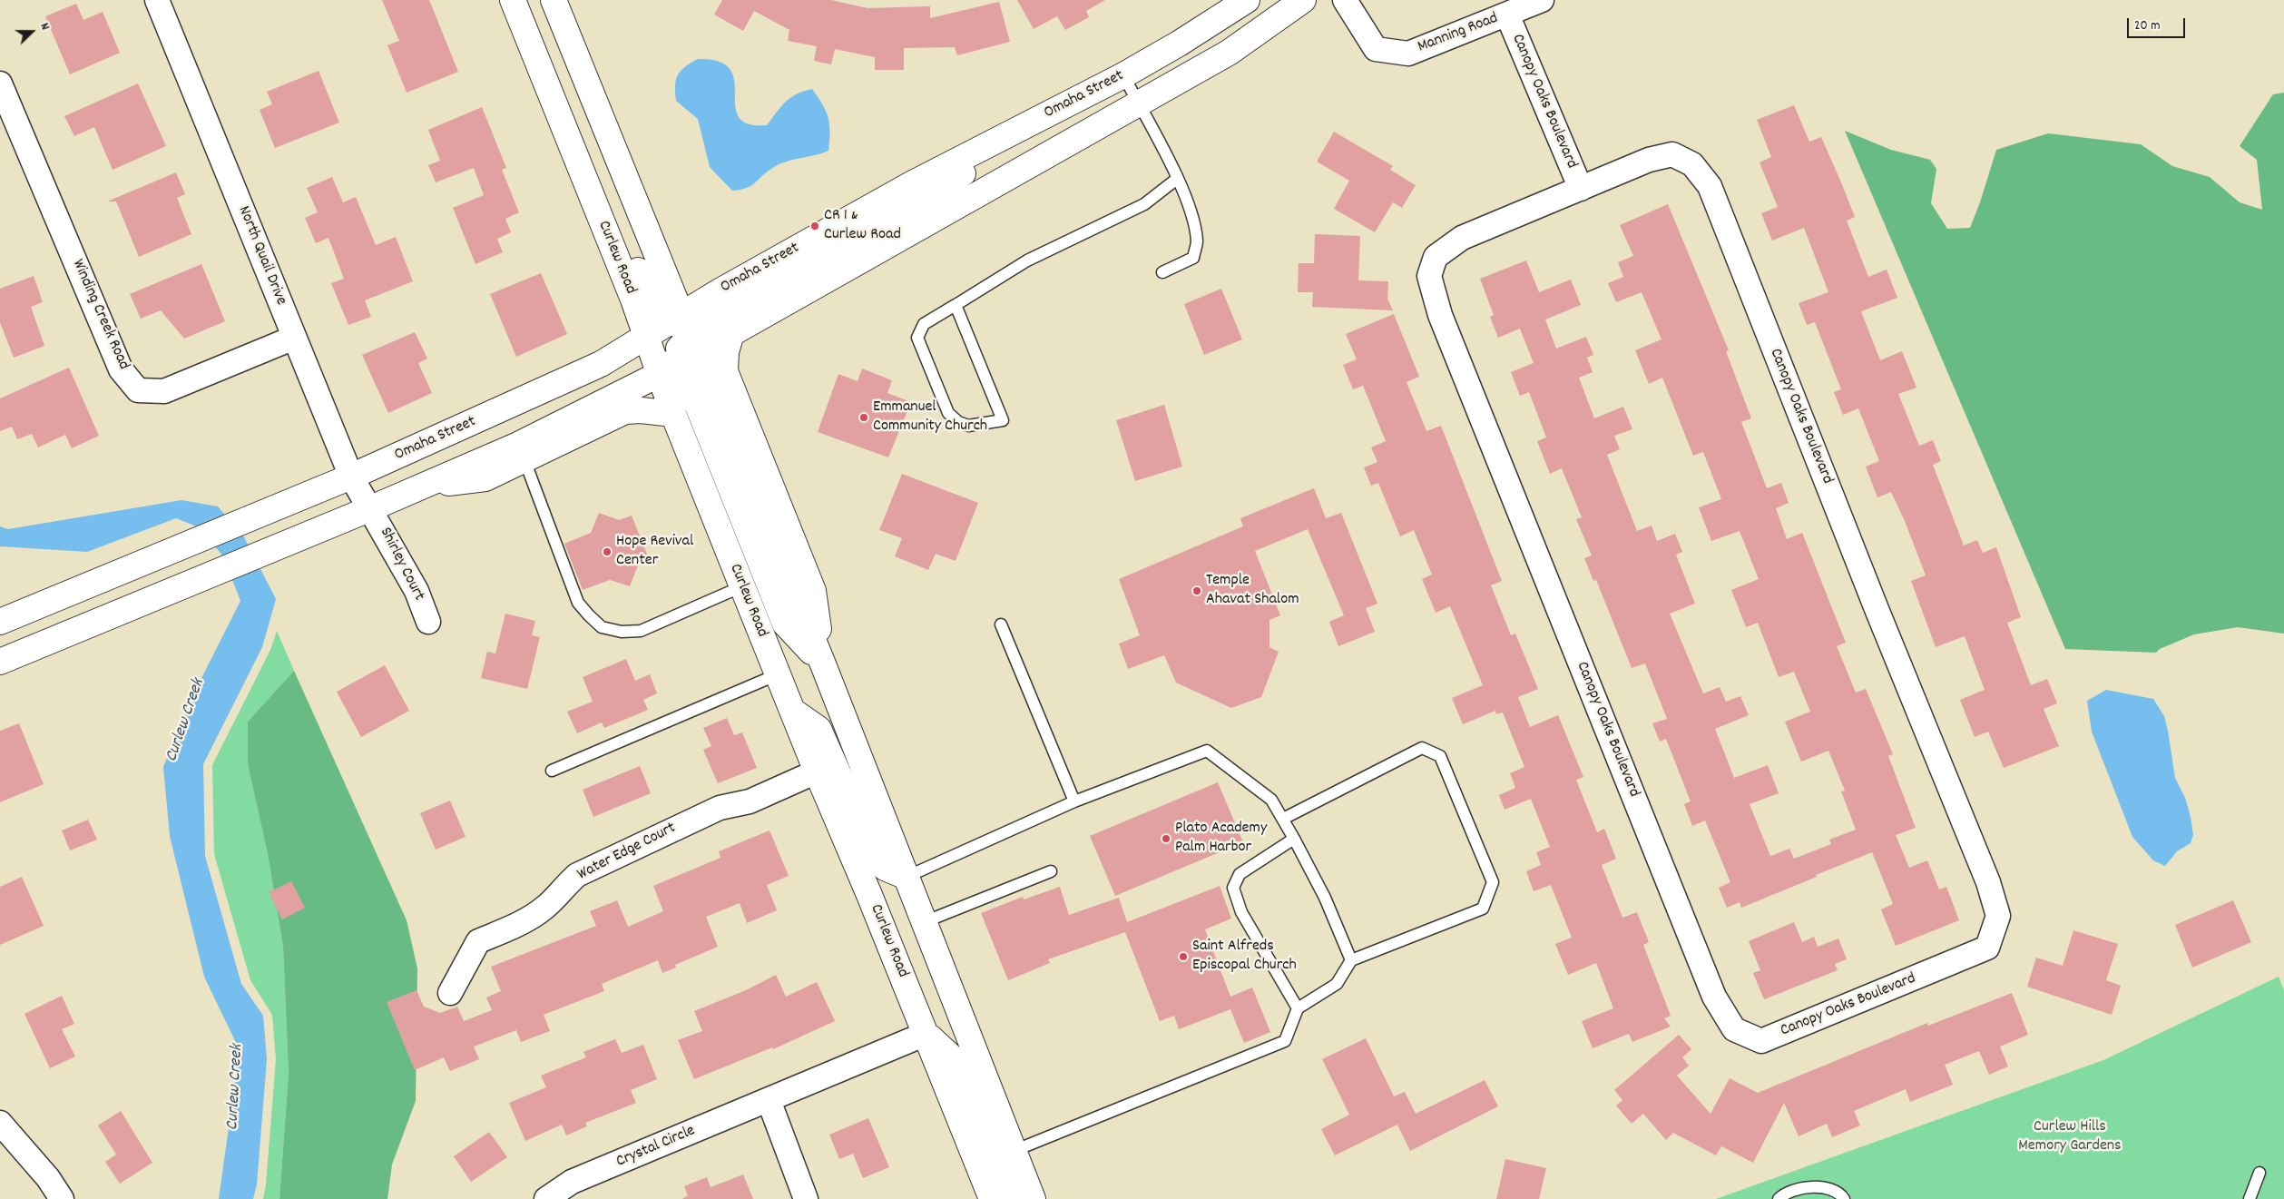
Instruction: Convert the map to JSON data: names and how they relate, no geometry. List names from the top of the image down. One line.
{"streets":{"main road":["Omaha Street","Curlew Road"],"street":["Manning Road","Canopy Oaks Boulevard","North Quail Drive","Winding Creek Road","Shirley Court","Water Edge Court","Crystal Circle"]},"crossings":[["Manning Road","Canopy Oaks Boulevard"],["Omaha Street","North Quail Drive"],["Omaha Street","Curlew Road"],["Omaha Street","Shirley Court"],["North Quail Drive","Winding Creek Road"],["North Quail Drive","Shirley Court"],["Curlew Road","Water Edge Court"],["Curlew Road","Crystal Circle"]],"water":["Curlew Creek"],"parks":["Curlew Hills Memory Gardens"],"places":["CR 1 & Curlew Road","Emmanuel Community Church","Hope Revival Center","Temple Ahavat Shalom","Plato Academy Palm Harbor","Saint Alfreds Episcopal Church"],"scale_bar":"20 m","north":"right"}
